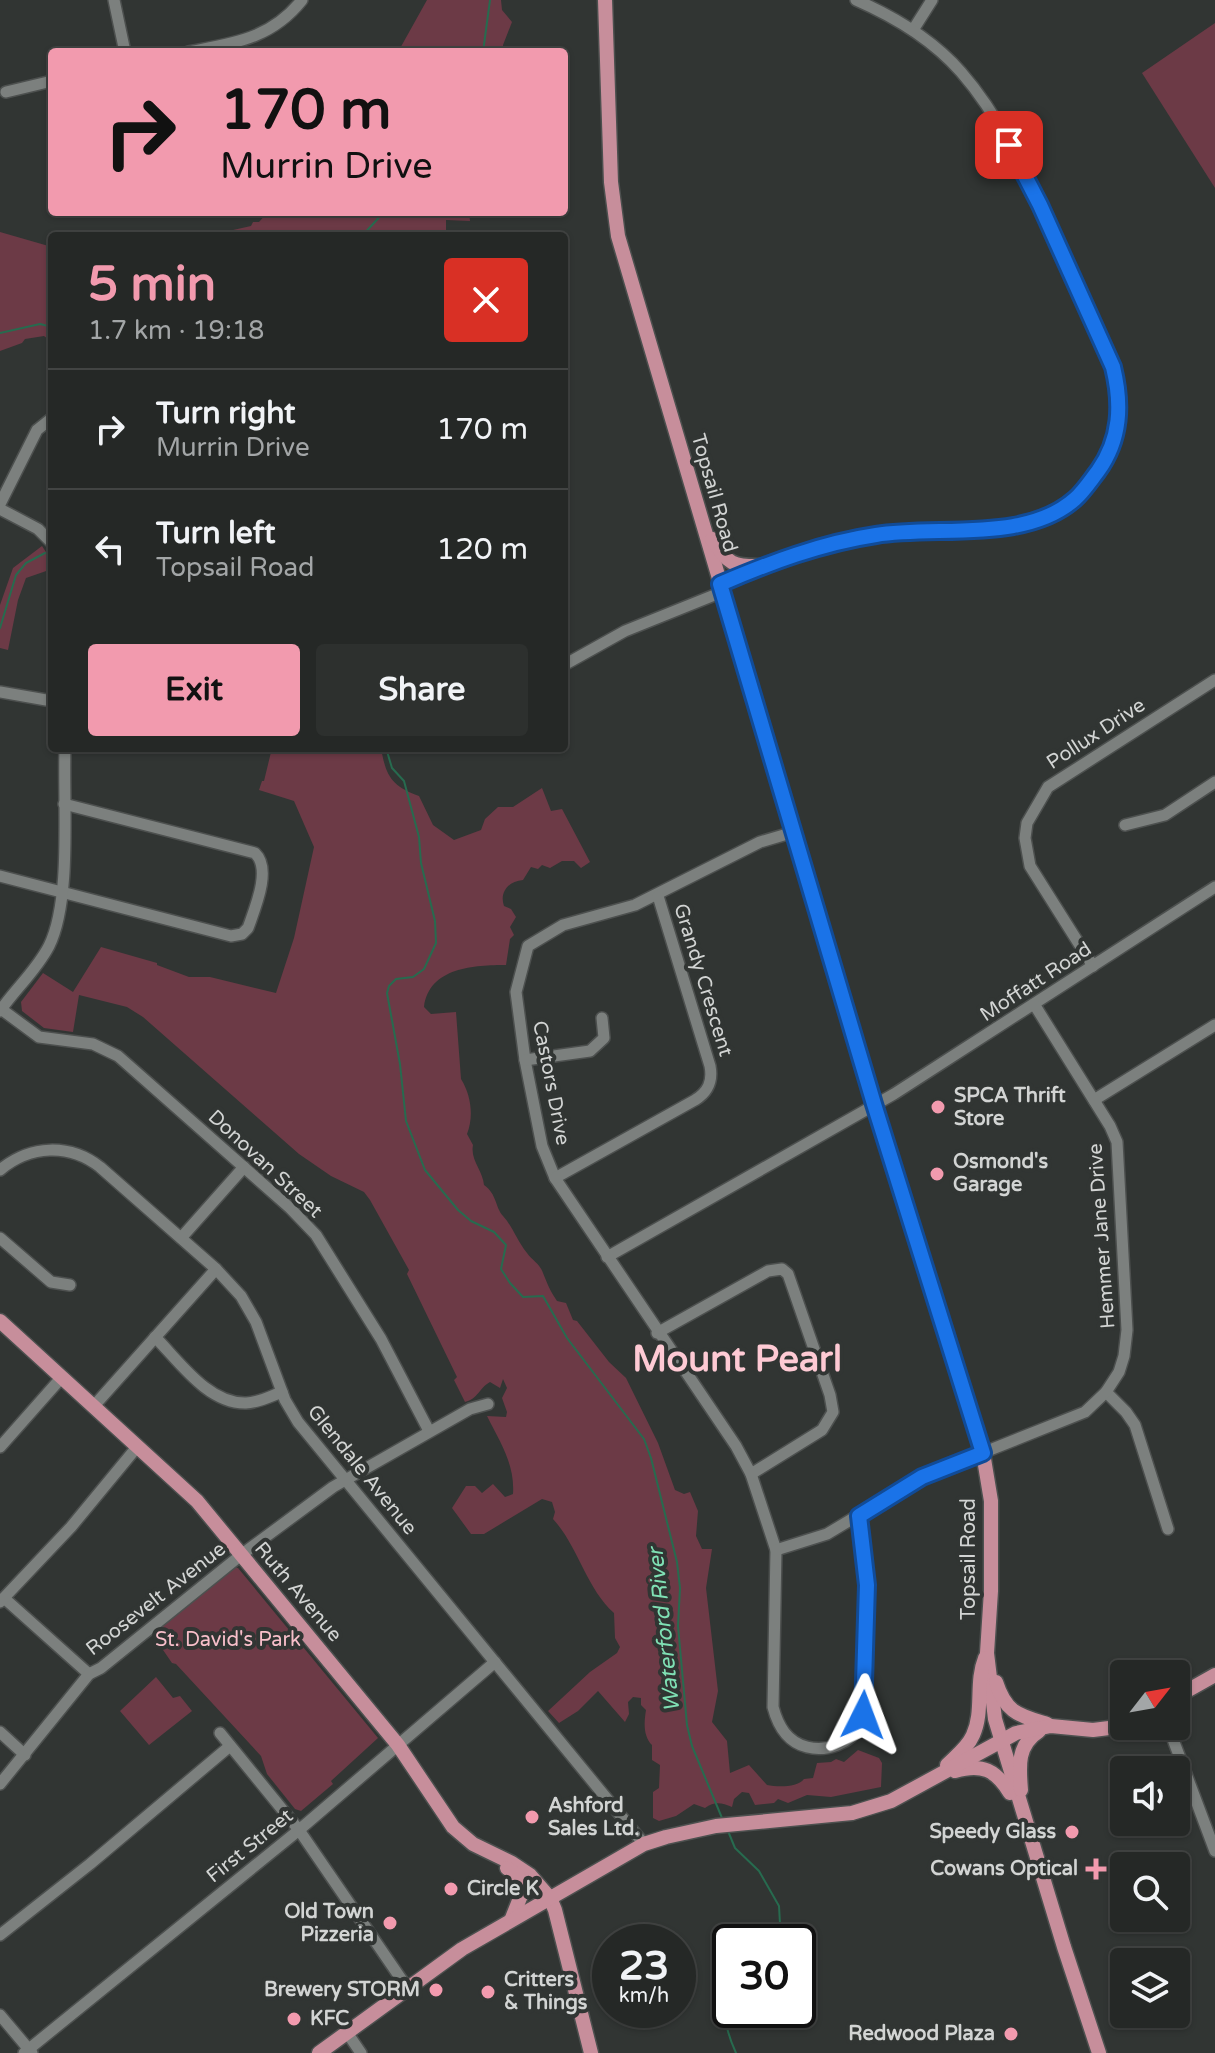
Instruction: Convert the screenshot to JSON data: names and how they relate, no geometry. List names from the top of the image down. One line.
{"streets":{"main road":["Topsail Road","Ruth Avenue"],"street":["Pollux Drive","Grandy Crescent","Moffatt Road","Castors Drive","Donovan Street","Hemmer Jane Drive","Glendale Avenue","Roosevelt Avenue","First Street"]},"crossings":[["Topsail Road","Moffatt Road"],["Topsail Road","Castors Drive"],["Topsail Road","Hemmer Jane Drive"],["Pollux Drive","Moffatt Road"],["Grandy Crescent","Castors Drive"],["Moffatt Road","Castors Drive"],["Moffatt Road","Hemmer Jane Drive"],["Castors Drive","Hemmer Jane Drive"],["Donovan Street","Roosevelt Avenue"],["Glendale Avenue","Roosevelt Avenue"],["Glendale Avenue","First Street"],["Ruth Avenue","Roosevelt Avenue"],["Ruth Avenue","First Street"]],"districts":["Mount Pearl"],"water":["Waterford River"],"parks":["St. David's Park"],"places":{"other":["SPCA Thrift Store","Osmond's Garage","Ashford Sales Ltd.","Speedy Glass","Circle K","Old Town Pizzeria","Brewery STORM","Critters & Things","KFC","Redwood Plaza"],"health":["Cowans Optical"]},"north":"top right","page":{"turn":["170 m","Murrin Drive"],"heading":["5 min","1.7 km · 19:18"],"list":[{"name":"Turn right","note":"Murrin Drive","value":"170 m"},{"name":"Turn left","note":"Topsail Road","value":"120 m"}],"buttons":["Exit","Share"],"speed":"23 km/h","limit":"30"}}
